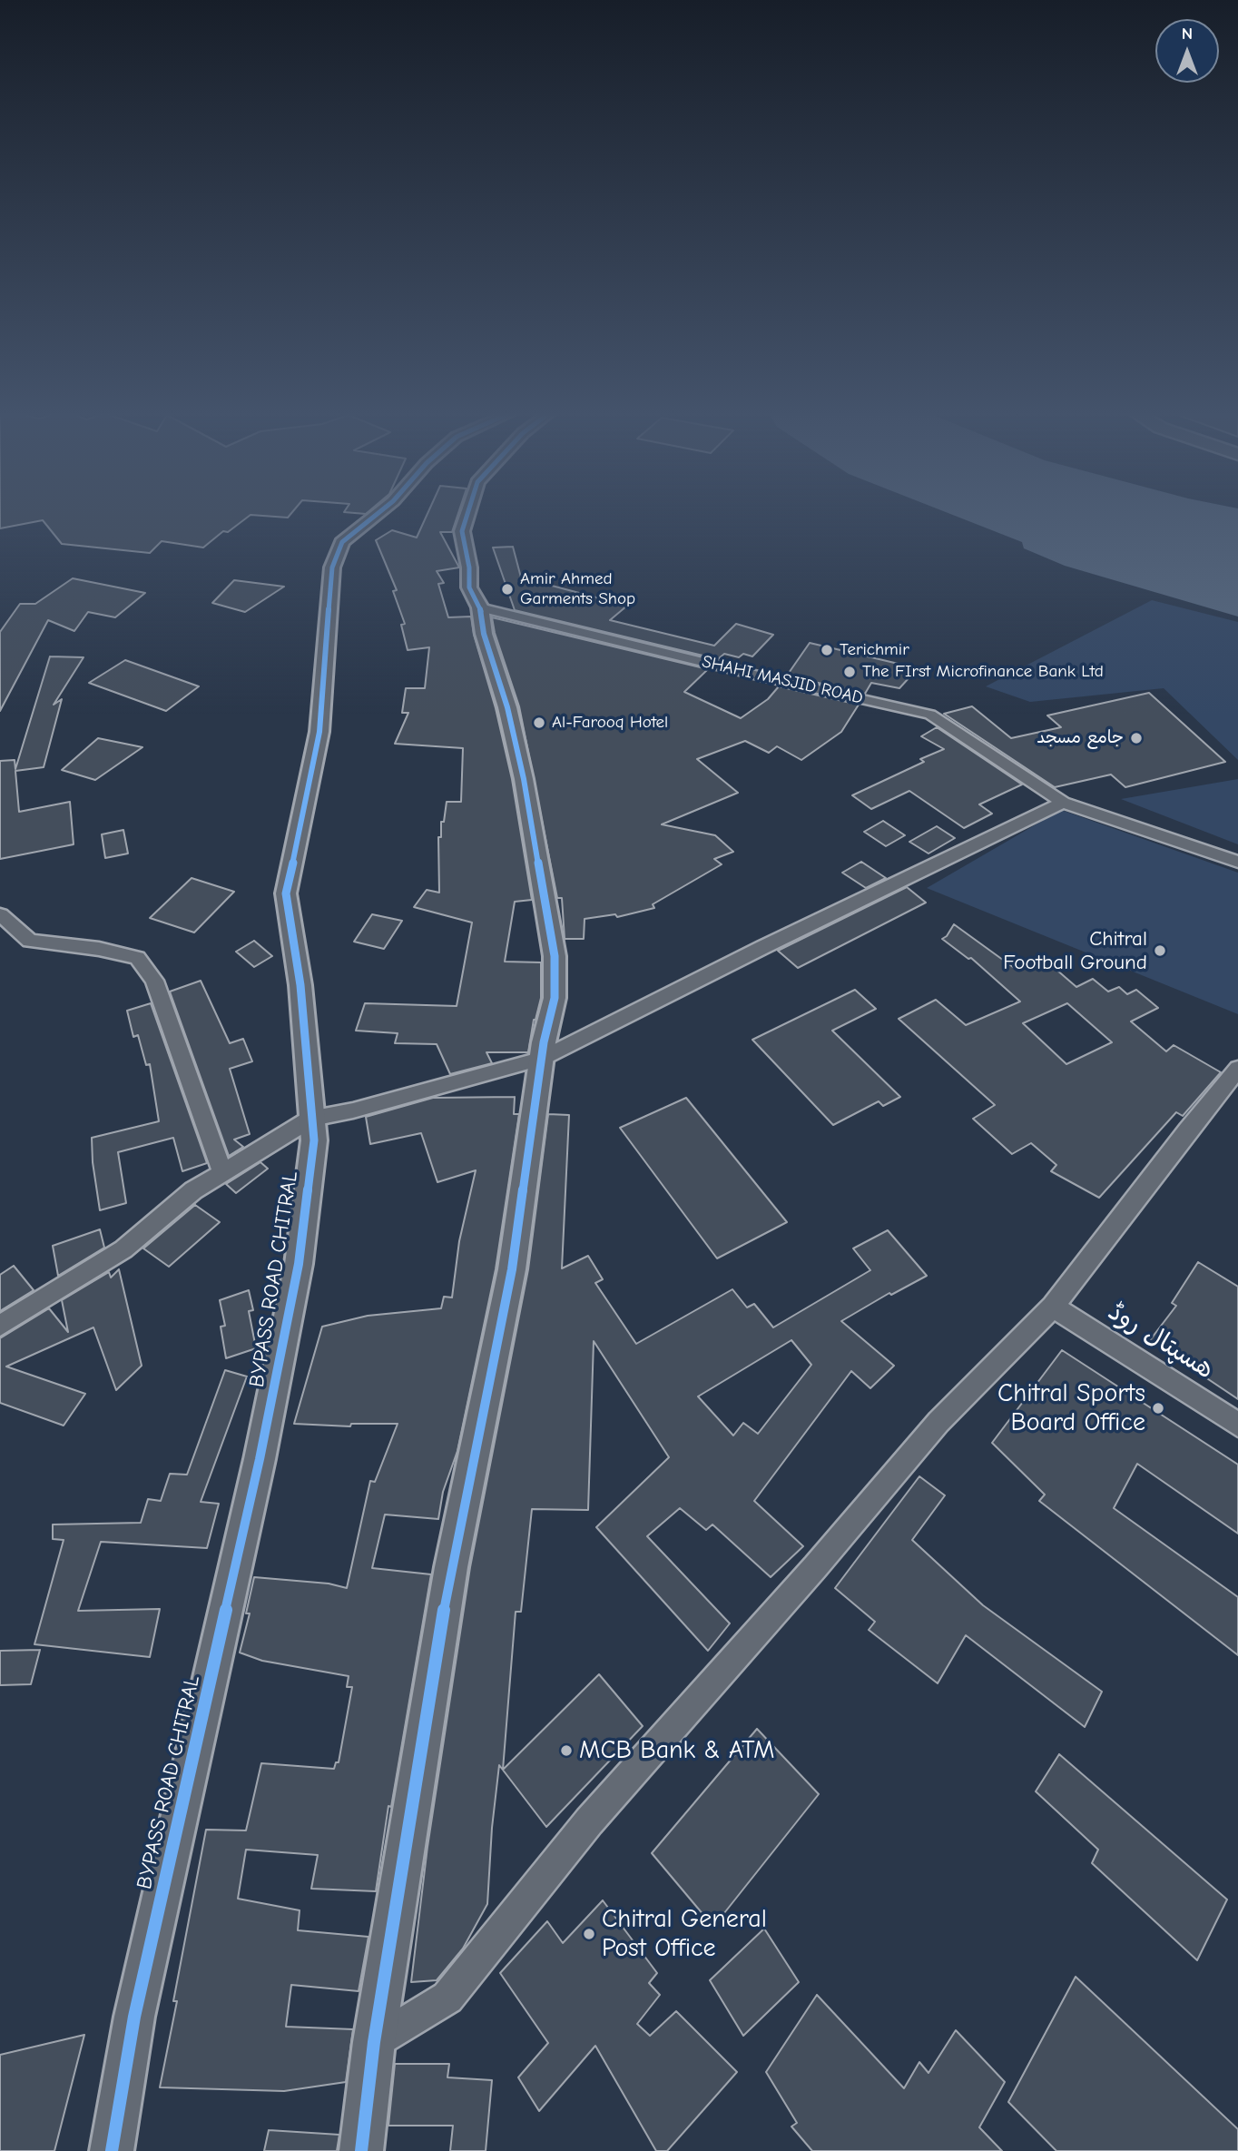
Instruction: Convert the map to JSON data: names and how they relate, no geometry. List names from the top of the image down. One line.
{"streets":{"street":["SHAHI MASJID ROAD","BYPASS ROAD CHITRAL","ھسپتال روڈ"]},"places":["Amir Ahmed Garments Shop","Terichmir","The FIrst Microfinance Bank Ltd","Al-Farooq Hotel","جامع مسجد","Chitral Football Ground","Chitral Sports Board Office","MCB Bank & ATM","Chitral General Post Office"],"north":"top"}
